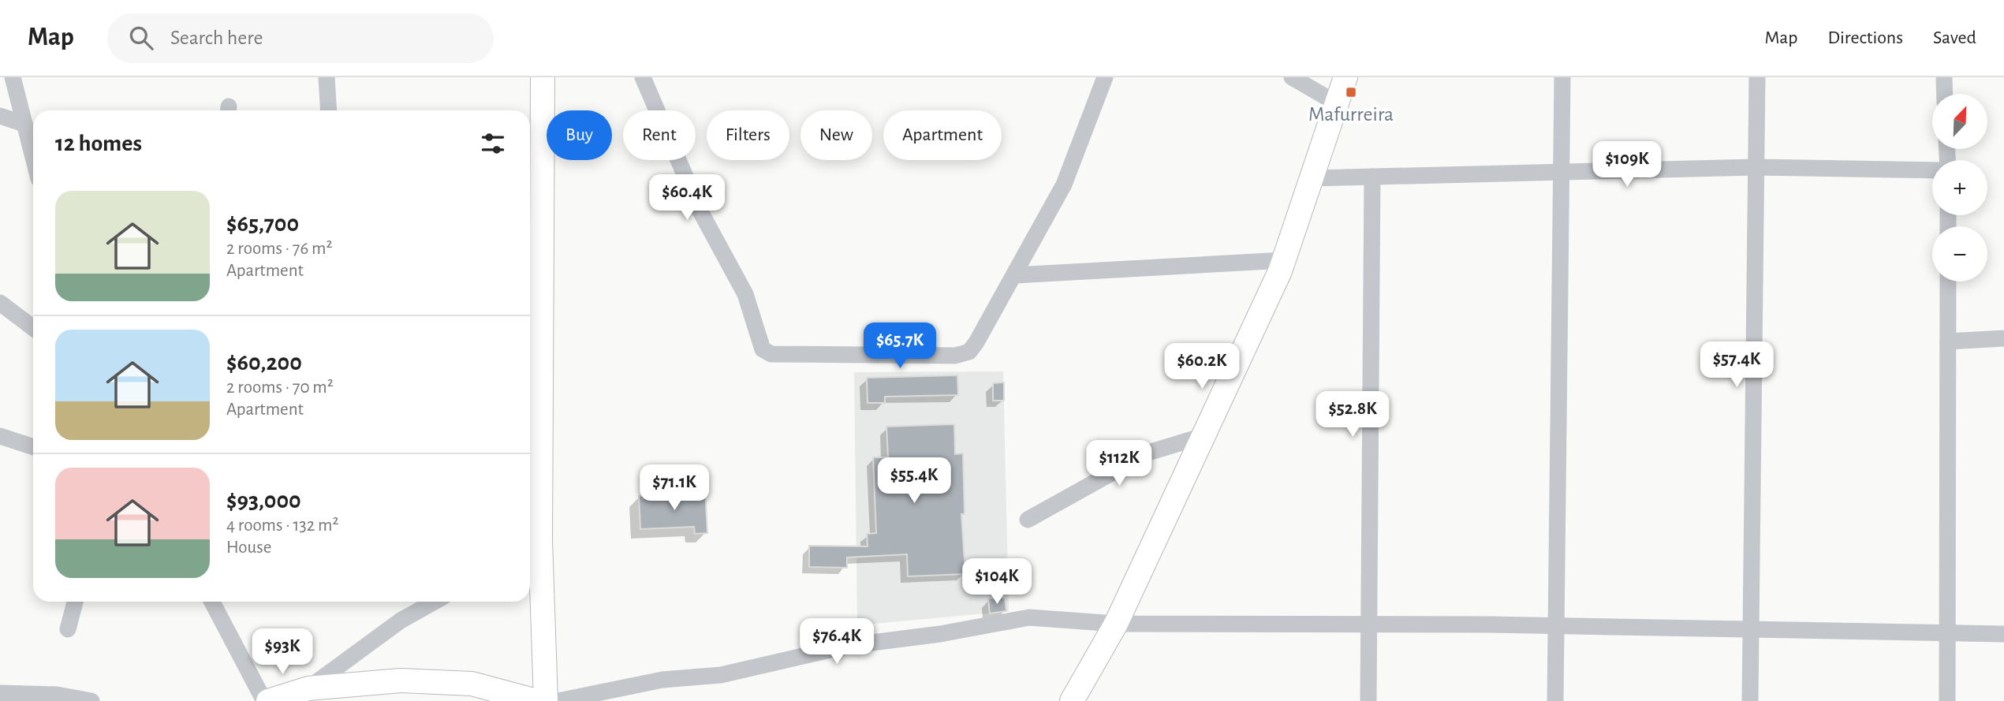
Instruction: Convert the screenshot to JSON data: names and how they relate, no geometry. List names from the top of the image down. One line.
{"places":{"transit":["Mafurreira"]},"north":"top right","page":{"header":"Map","search":"Search here","nav":["Map","Directions","Saved"],"map_buttons":["+","−"],"chip":["Buy","Rent","Filters","New","Apartment"],"heading":"12 homes","price":["$109K","$60.4K","$65.7K","$57.4K","$60.2K","$52.8K","$112K","$55.4K","$71.1K","$104K","$76.4K","$93K"],"list":[{"name":"$65,700","note":"2 rooms · 76 m² · Apartment"},{"name":"$60,200","note":"2 rooms · 70 m² · Apartment"},{"name":"$93,000","note":"4 rooms · 132 m² · House"}]}}
